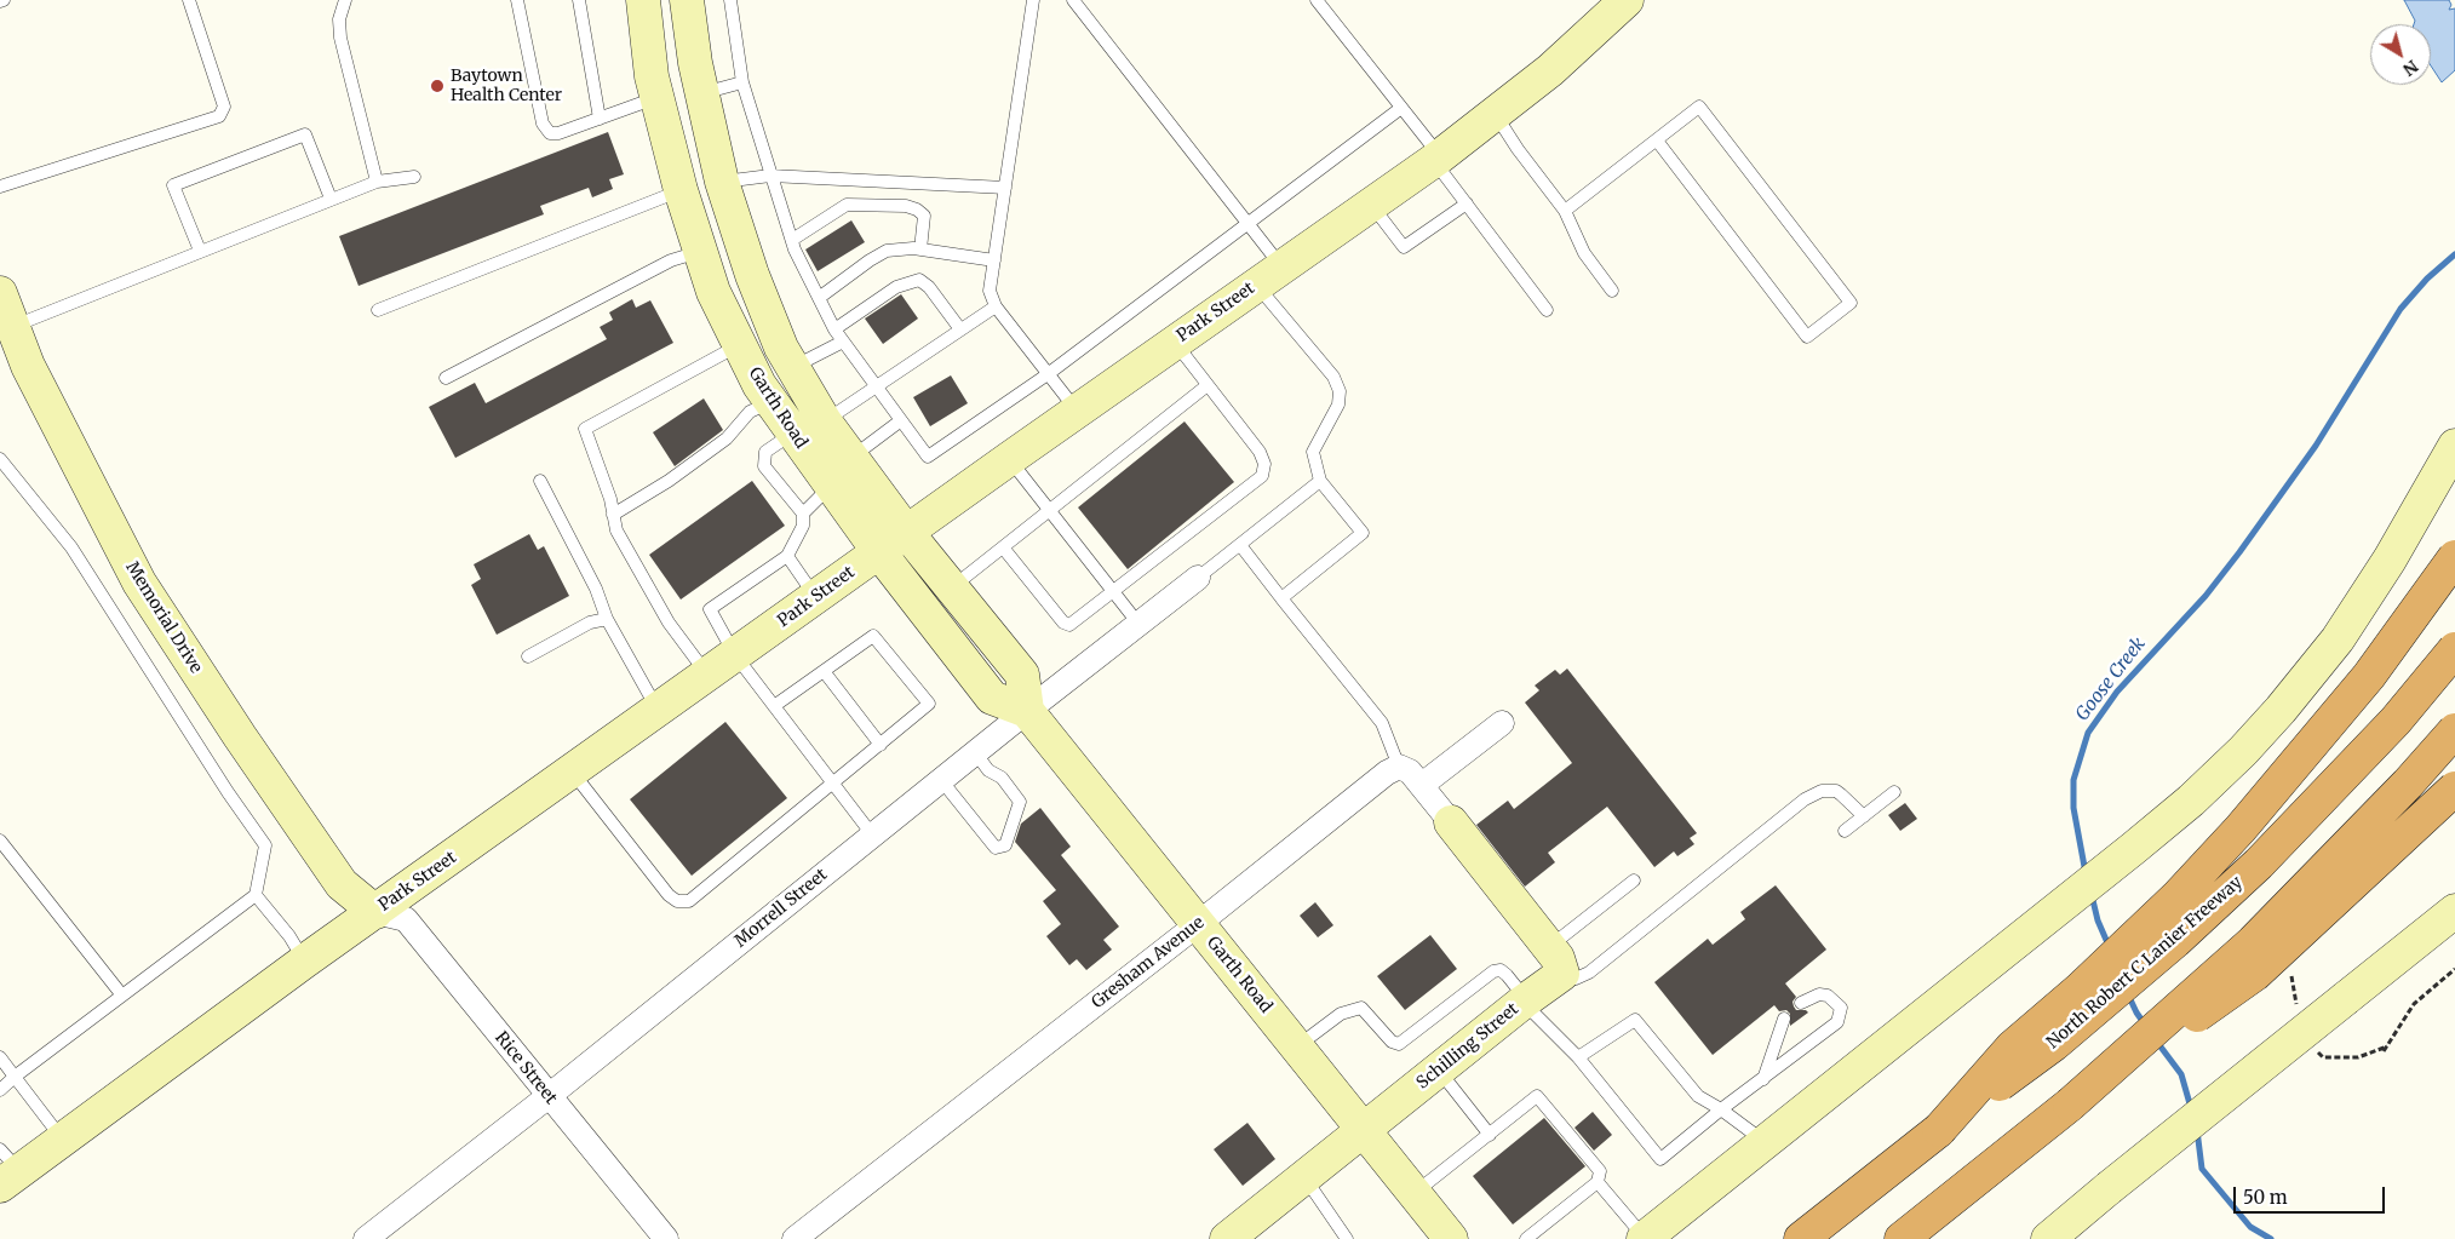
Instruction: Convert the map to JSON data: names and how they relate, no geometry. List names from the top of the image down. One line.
{"streets":{"highway":["North Robert C Lanier Freeway"],"main road":["Park Street","Garth Road","Memorial Drive","Schilling Street"],"street":["Morrell Street","Gresham Avenue","Rice Street"]},"crossings":[["Park Street","Garth Road"],["Park Street","Memorial Drive"],["Park Street","Rice Street"],["Garth Road","Morrell Street"],["Garth Road","Gresham Avenue"],["Garth Road","Schilling Street"],["Memorial Drive","Rice Street"],["Morrell Street","Rice Street"]],"water":["Goose Creek"],"places":["Baytown Health Center"],"scale_bar":"50 m","north":"bottom right"}
